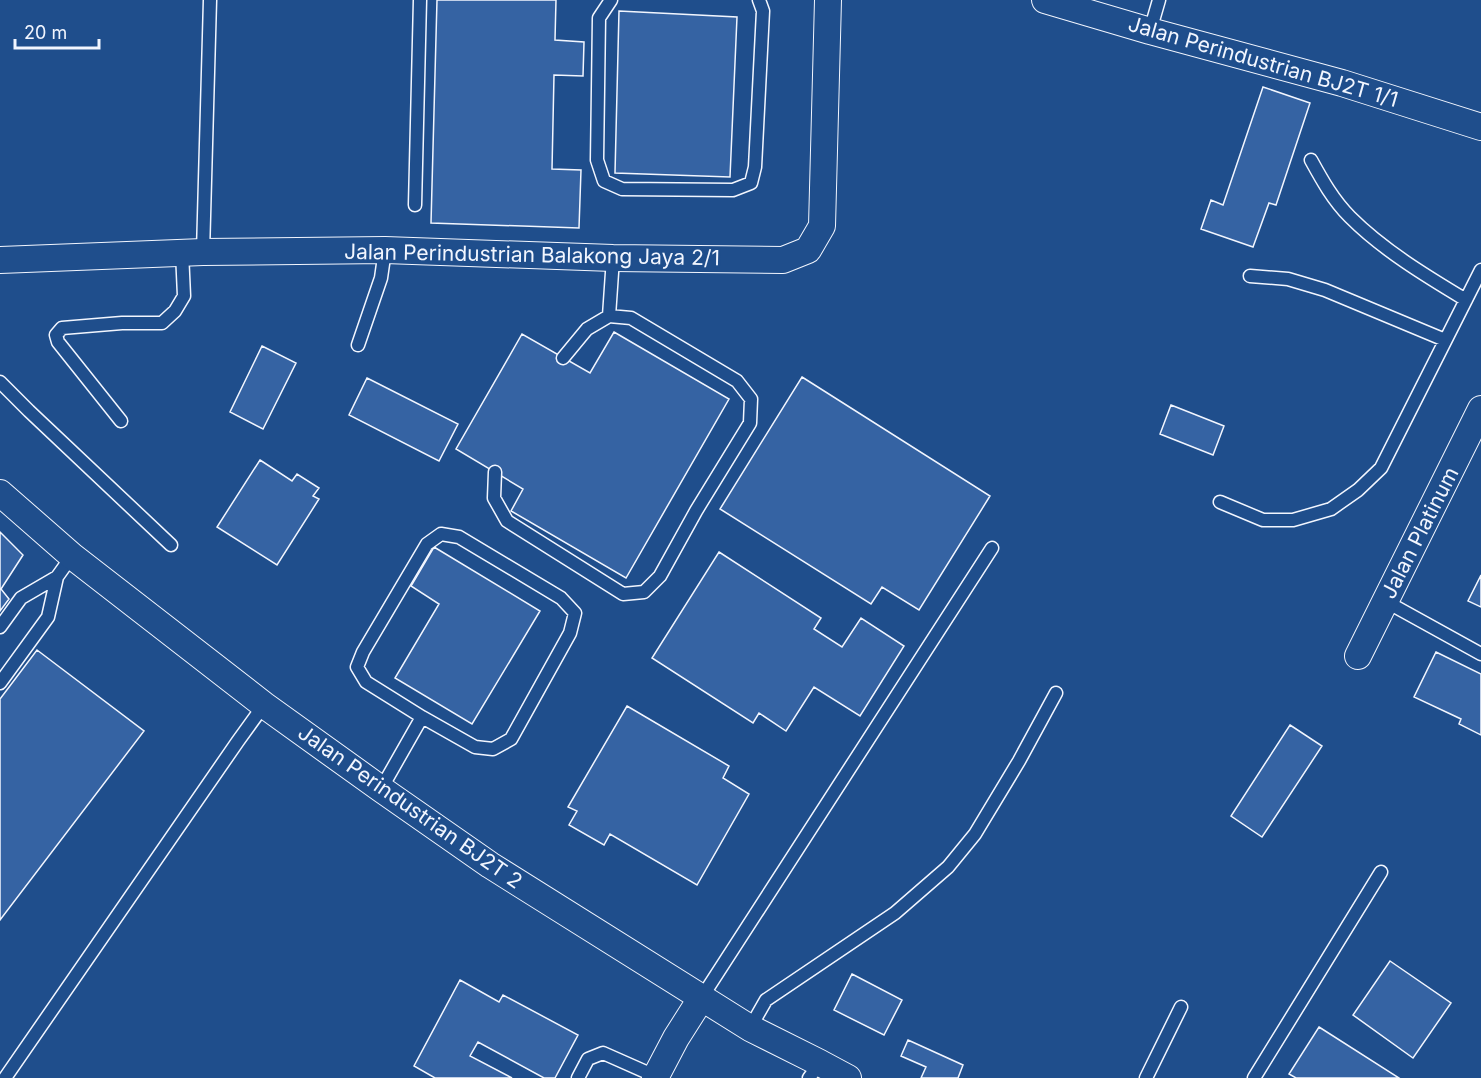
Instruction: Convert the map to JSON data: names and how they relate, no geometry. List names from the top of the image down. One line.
{"streets":{"street":["Jalan Perindustrian BJ2T 1/1","Jalan Perindustrian Balakong Jaya 2/1","Jalan Platinum","Jalan Perindustrian BJ2T 2"]},"scale_bar":"20 m"}
